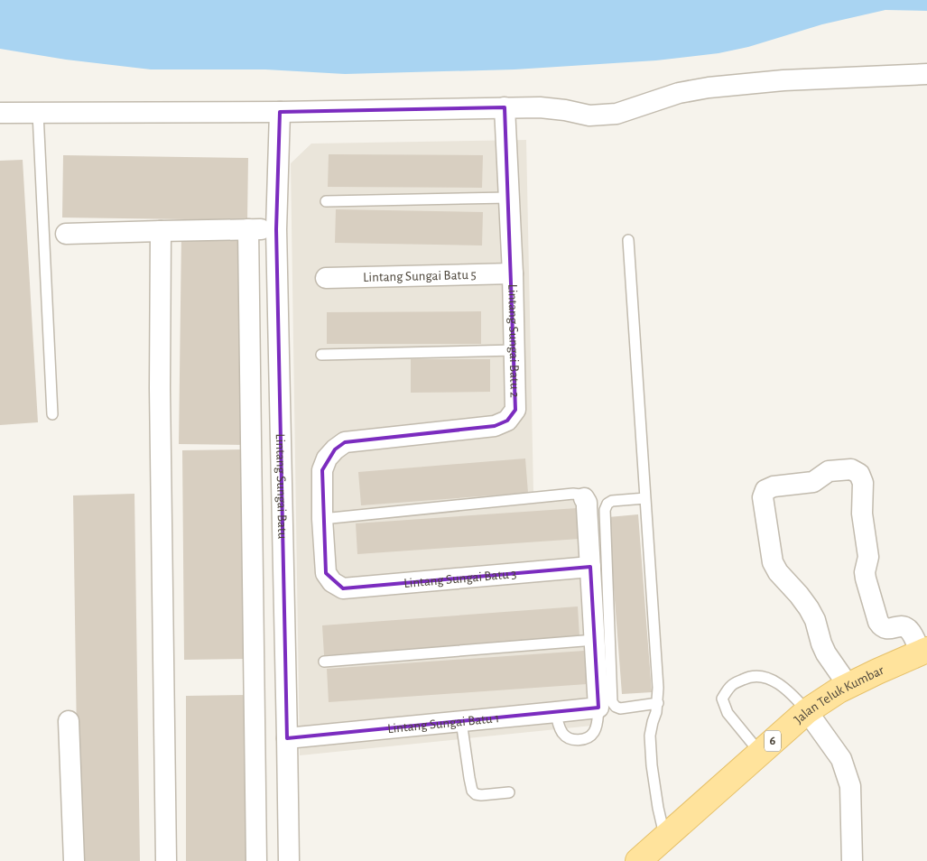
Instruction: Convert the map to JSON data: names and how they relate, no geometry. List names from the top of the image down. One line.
{"streets":{"main road":["Jalan Teluk Kumbar","6"],"street":["Lintang Sungai Batu 5","Lintang Sungai Batu 2","Lintang Sungai Batu","Lintang Sungai Batu 3","Lintang Sungai Batu 1"]},"crossings":[["Lintang Sungai Batu 5","Lintang Sungai Batu 2"],["Lintang Sungai Batu 2","Lintang Sungai Batu 3"],["Lintang Sungai Batu","Lintang Sungai Batu 1"]]}
